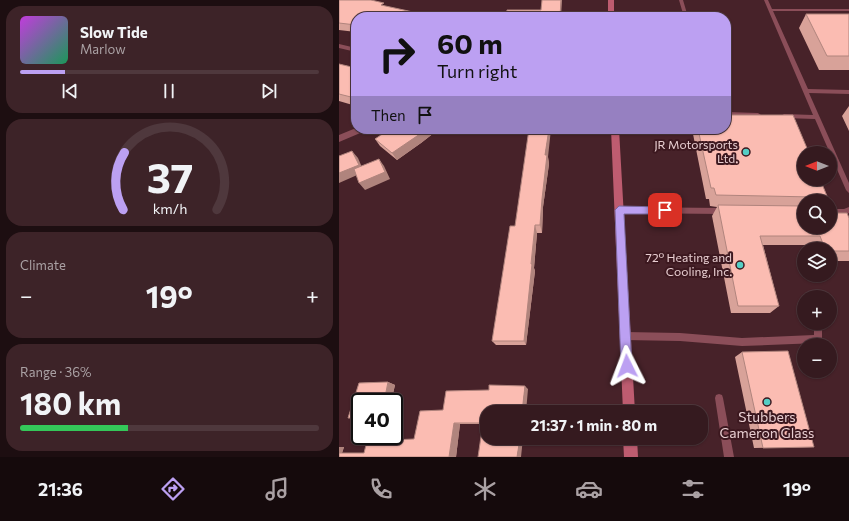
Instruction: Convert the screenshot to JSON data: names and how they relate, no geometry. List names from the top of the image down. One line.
{"places":["JR Motorsports Ltd.","72° Heating and Cooling, Inc.","Stubbers Cameron Glass"],"north":"left","page":{"turn":["60 m","Turn right"],"song":["Slow Tide","Marlow"],"then":"Then","map_buttons":["+","−"],"tile":["Climate",["Range · 36%","180 km"]],"heat":["−","19°","+"],"limit":"40","trip":"21:37 · 1 min · 80 m","tabs":["21:36","19°"],"gauge":["37","km/h"]}}
